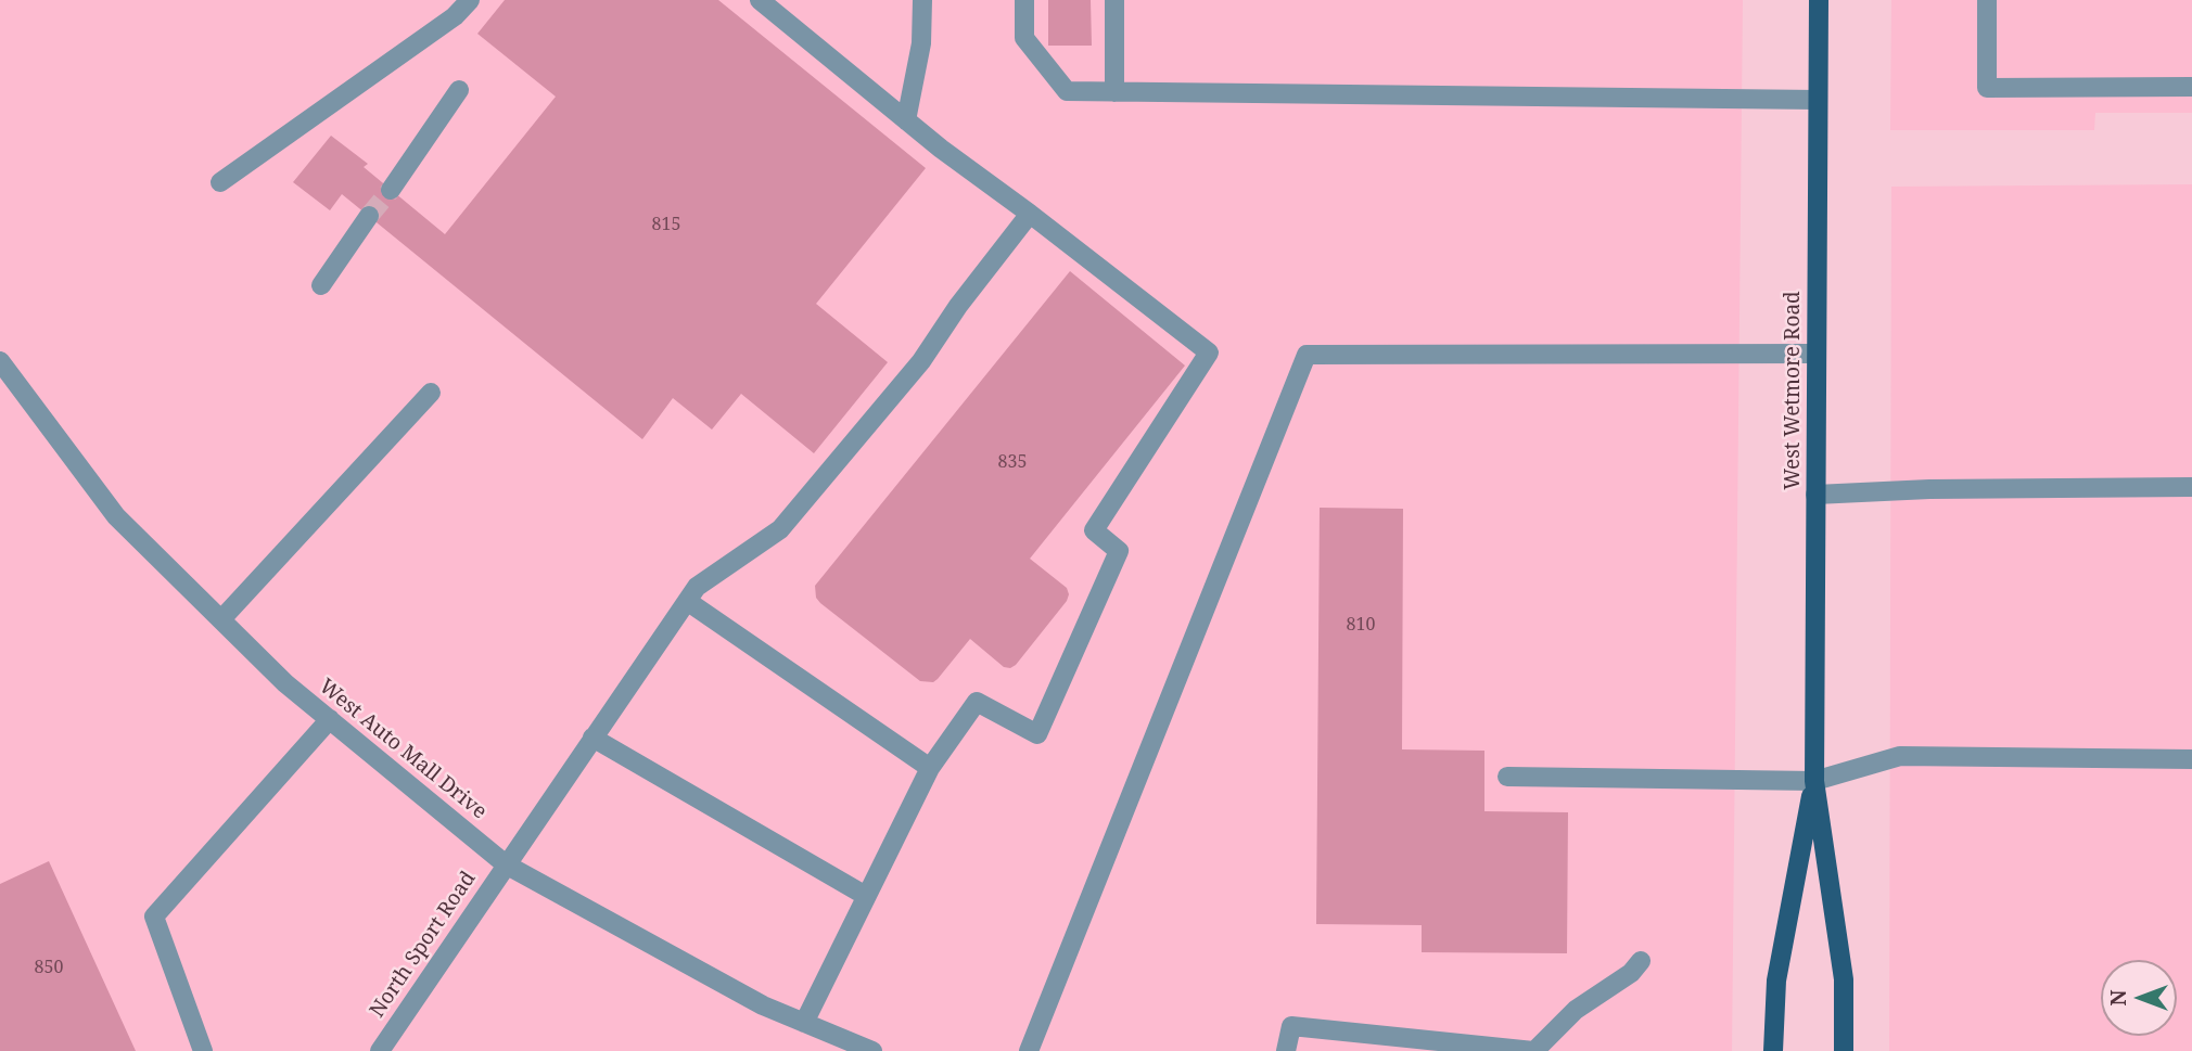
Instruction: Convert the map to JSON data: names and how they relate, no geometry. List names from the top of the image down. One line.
{"streets":{"main road":["West Wetmore Road"],"street":["West Auto Mall Drive","North Sport Road"]},"crossings":[["West Auto Mall Drive","North Sport Road"]],"house_numbers":["815","835","810","850"],"north":"left"}
